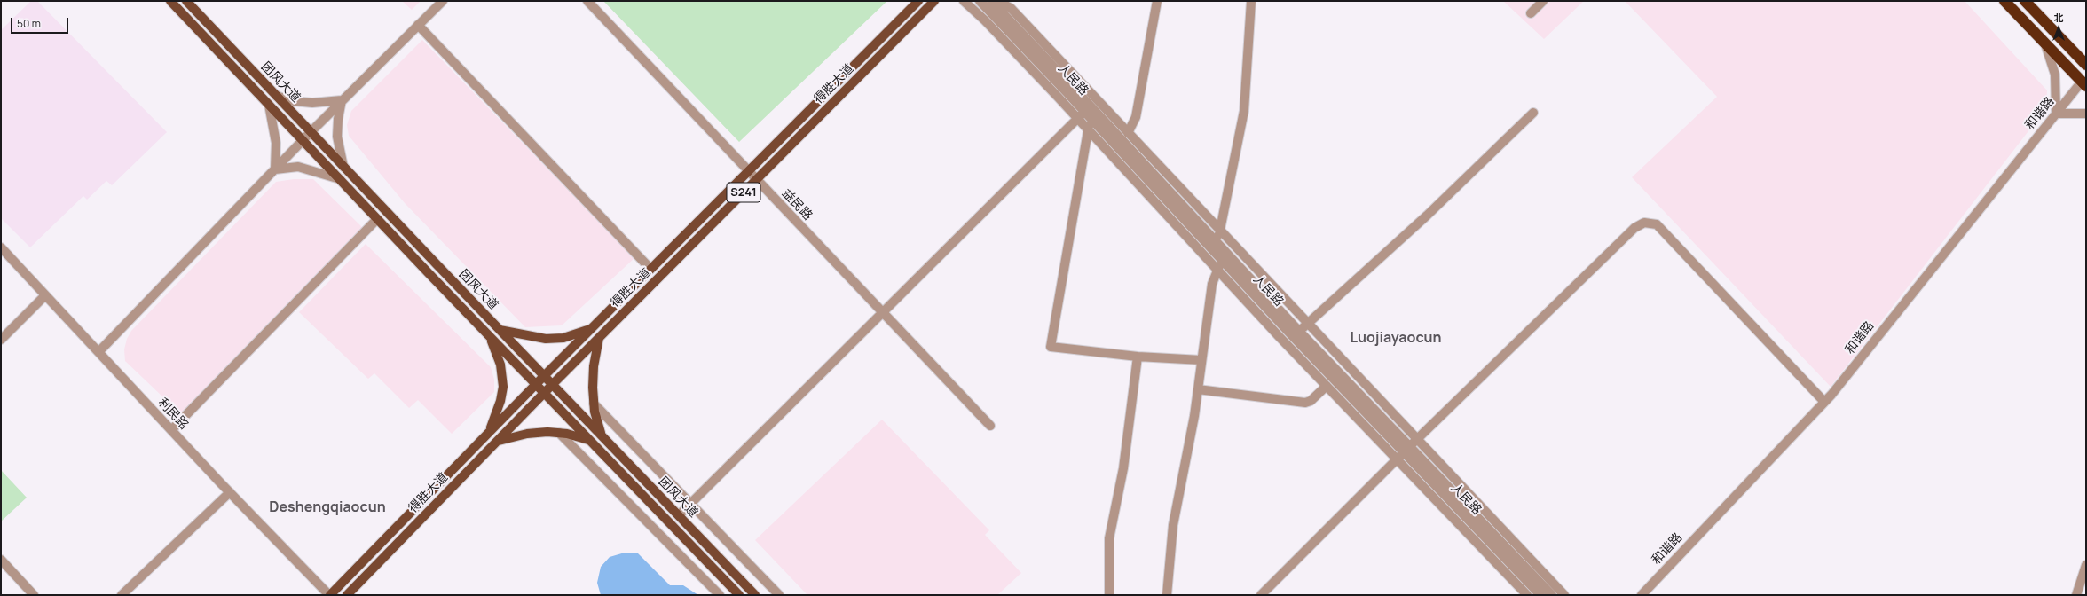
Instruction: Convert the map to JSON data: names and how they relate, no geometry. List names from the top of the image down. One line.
{"streets":{"main road":["团风大道","得胜大道","S241"],"street":["人民路","和谐路","益民路","利民路"]},"crossings":[["团风大道","得胜大道"],["得胜大道","益民路"],["得胜大道","利民路"]],"districts":["Luojiayaocun","Deshengqiaocun"],"scale_bar":"50 m","north":"top"}
